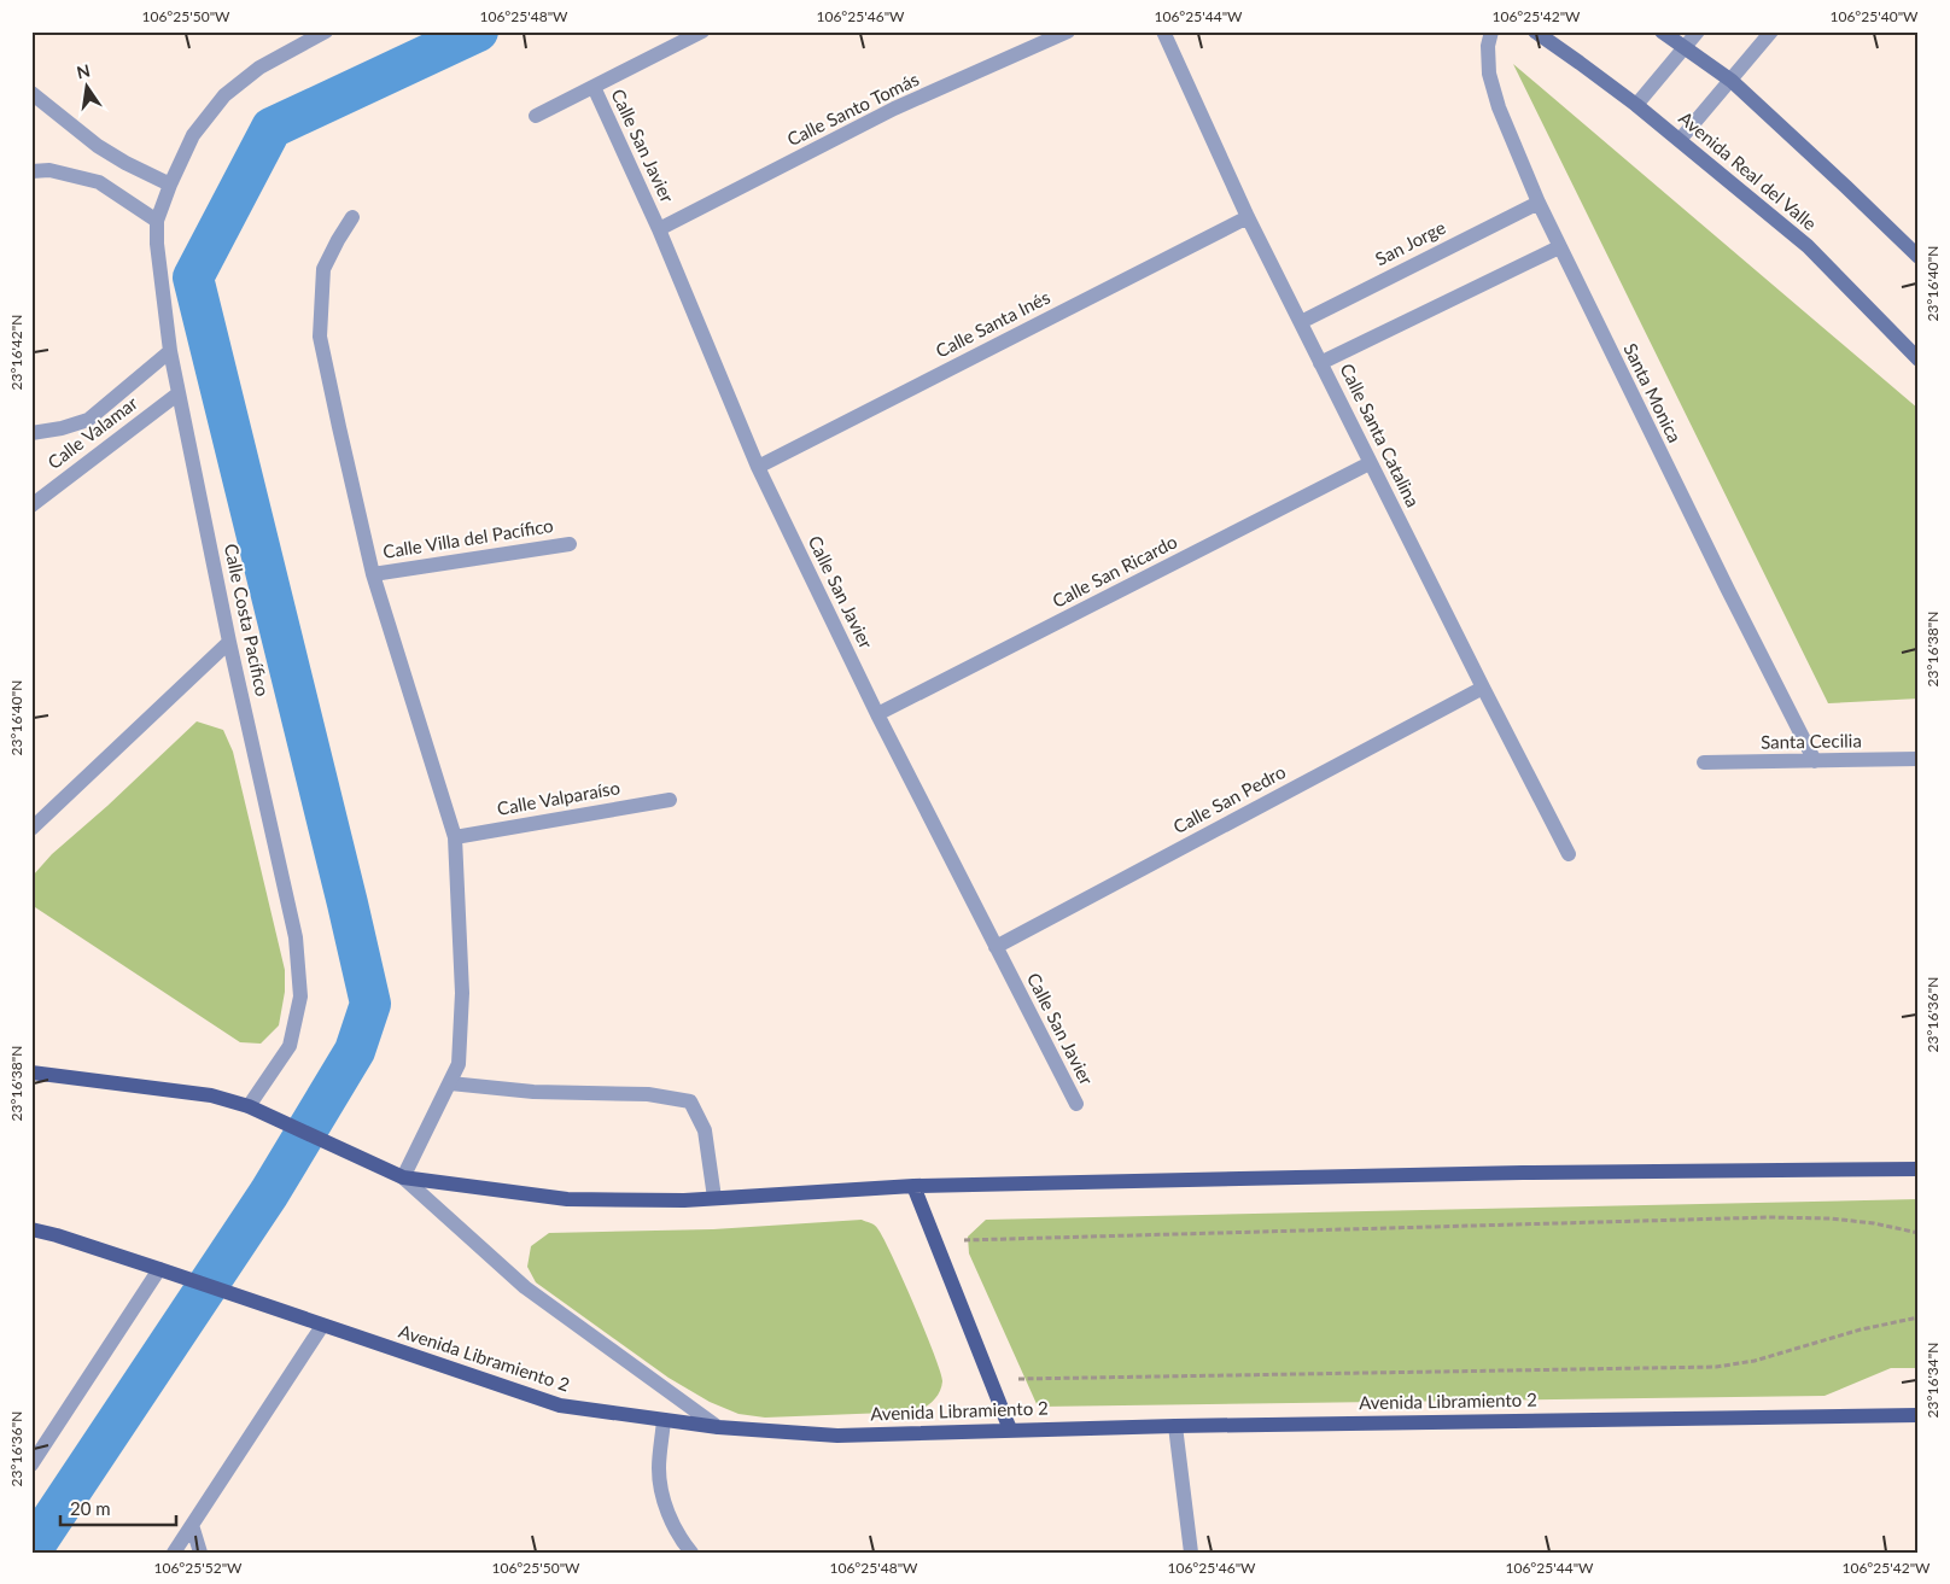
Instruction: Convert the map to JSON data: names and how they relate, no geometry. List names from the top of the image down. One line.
{"streets":{"main road":["Avenida Libramiento 2"],"street":["Calle Santo Tomás","Calle San Javier","Avenida Real del Valle","San Jorge","Calle Santa Inés","Santa Monica","Calle Valamar","Calle Santa Catalina","Calle Villa del Pacífico","Calle San Ricardo","Calle Costa Pacífico","Santa Cecilia","Calle Valparaíso","Calle San Pedro"]},"crossings":[["Calle Santo Tomás","Calle San Javier"],["Calle San Javier","Calle Santa Inés"],["Calle San Javier","Calle San Ricardo"],["Calle San Javier","Calle San Pedro"],["San Jorge","Santa Monica"],["San Jorge","Calle Santa Catalina"],["Calle Santa Inés","Calle Santa Catalina"],["Santa Monica","Santa Cecilia"],["Calle Valamar","Calle Costa Pacífico"],["Calle Santa Catalina","Calle San Ricardo"],["Calle Santa Catalina","Calle San Pedro"]],"scale_bar":"20 m","north":"top","coordinates":["106°25'50\"W","106°25'48\"W","106°25'46\"W","106°25'44\"W","106°25'42\"W","106°25'40\"W","23°16'40\"N","23°16'42\"N","23°16'38\"N","23°16'36\"N","23°16'34\"N","106°25'52\"W"]}
